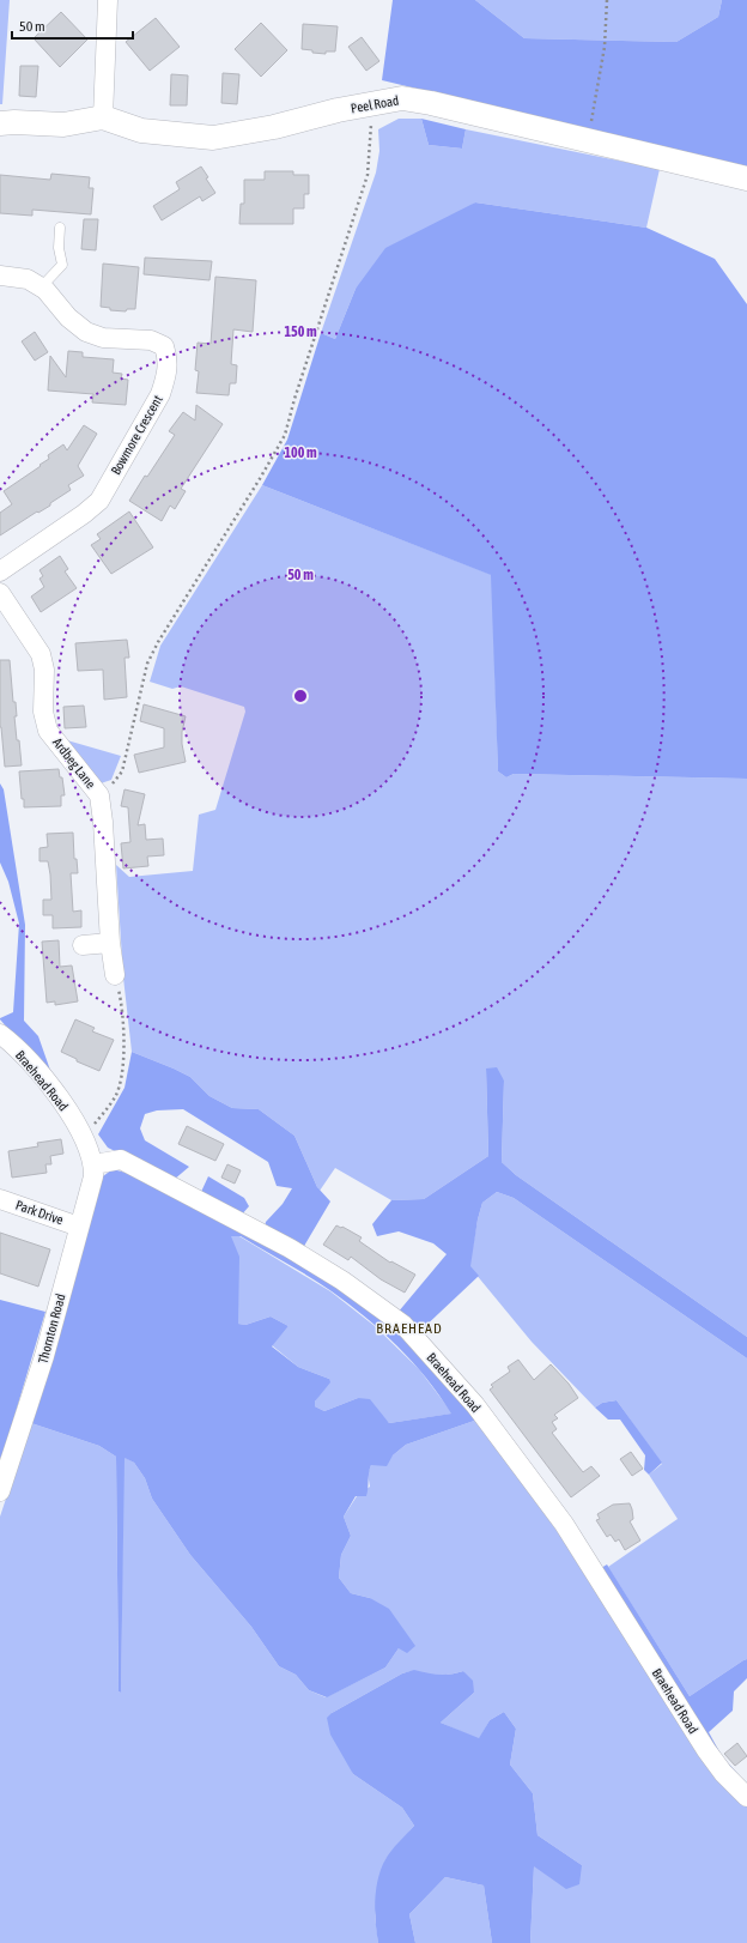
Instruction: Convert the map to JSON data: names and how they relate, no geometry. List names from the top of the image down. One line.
{"streets":{"street":["Peel Road","Bowmore Crescent","Ardbeg Lane","Braehead Road","Park Drive","Thornton Road"]},"crossings":[["Braehead Road","Thornton Road"],["Park Drive","Thornton Road"]],"districts":["BRAEHEAD"],"scale_bar":"50 m","rings":["150 m","100 m","50 m"]}
